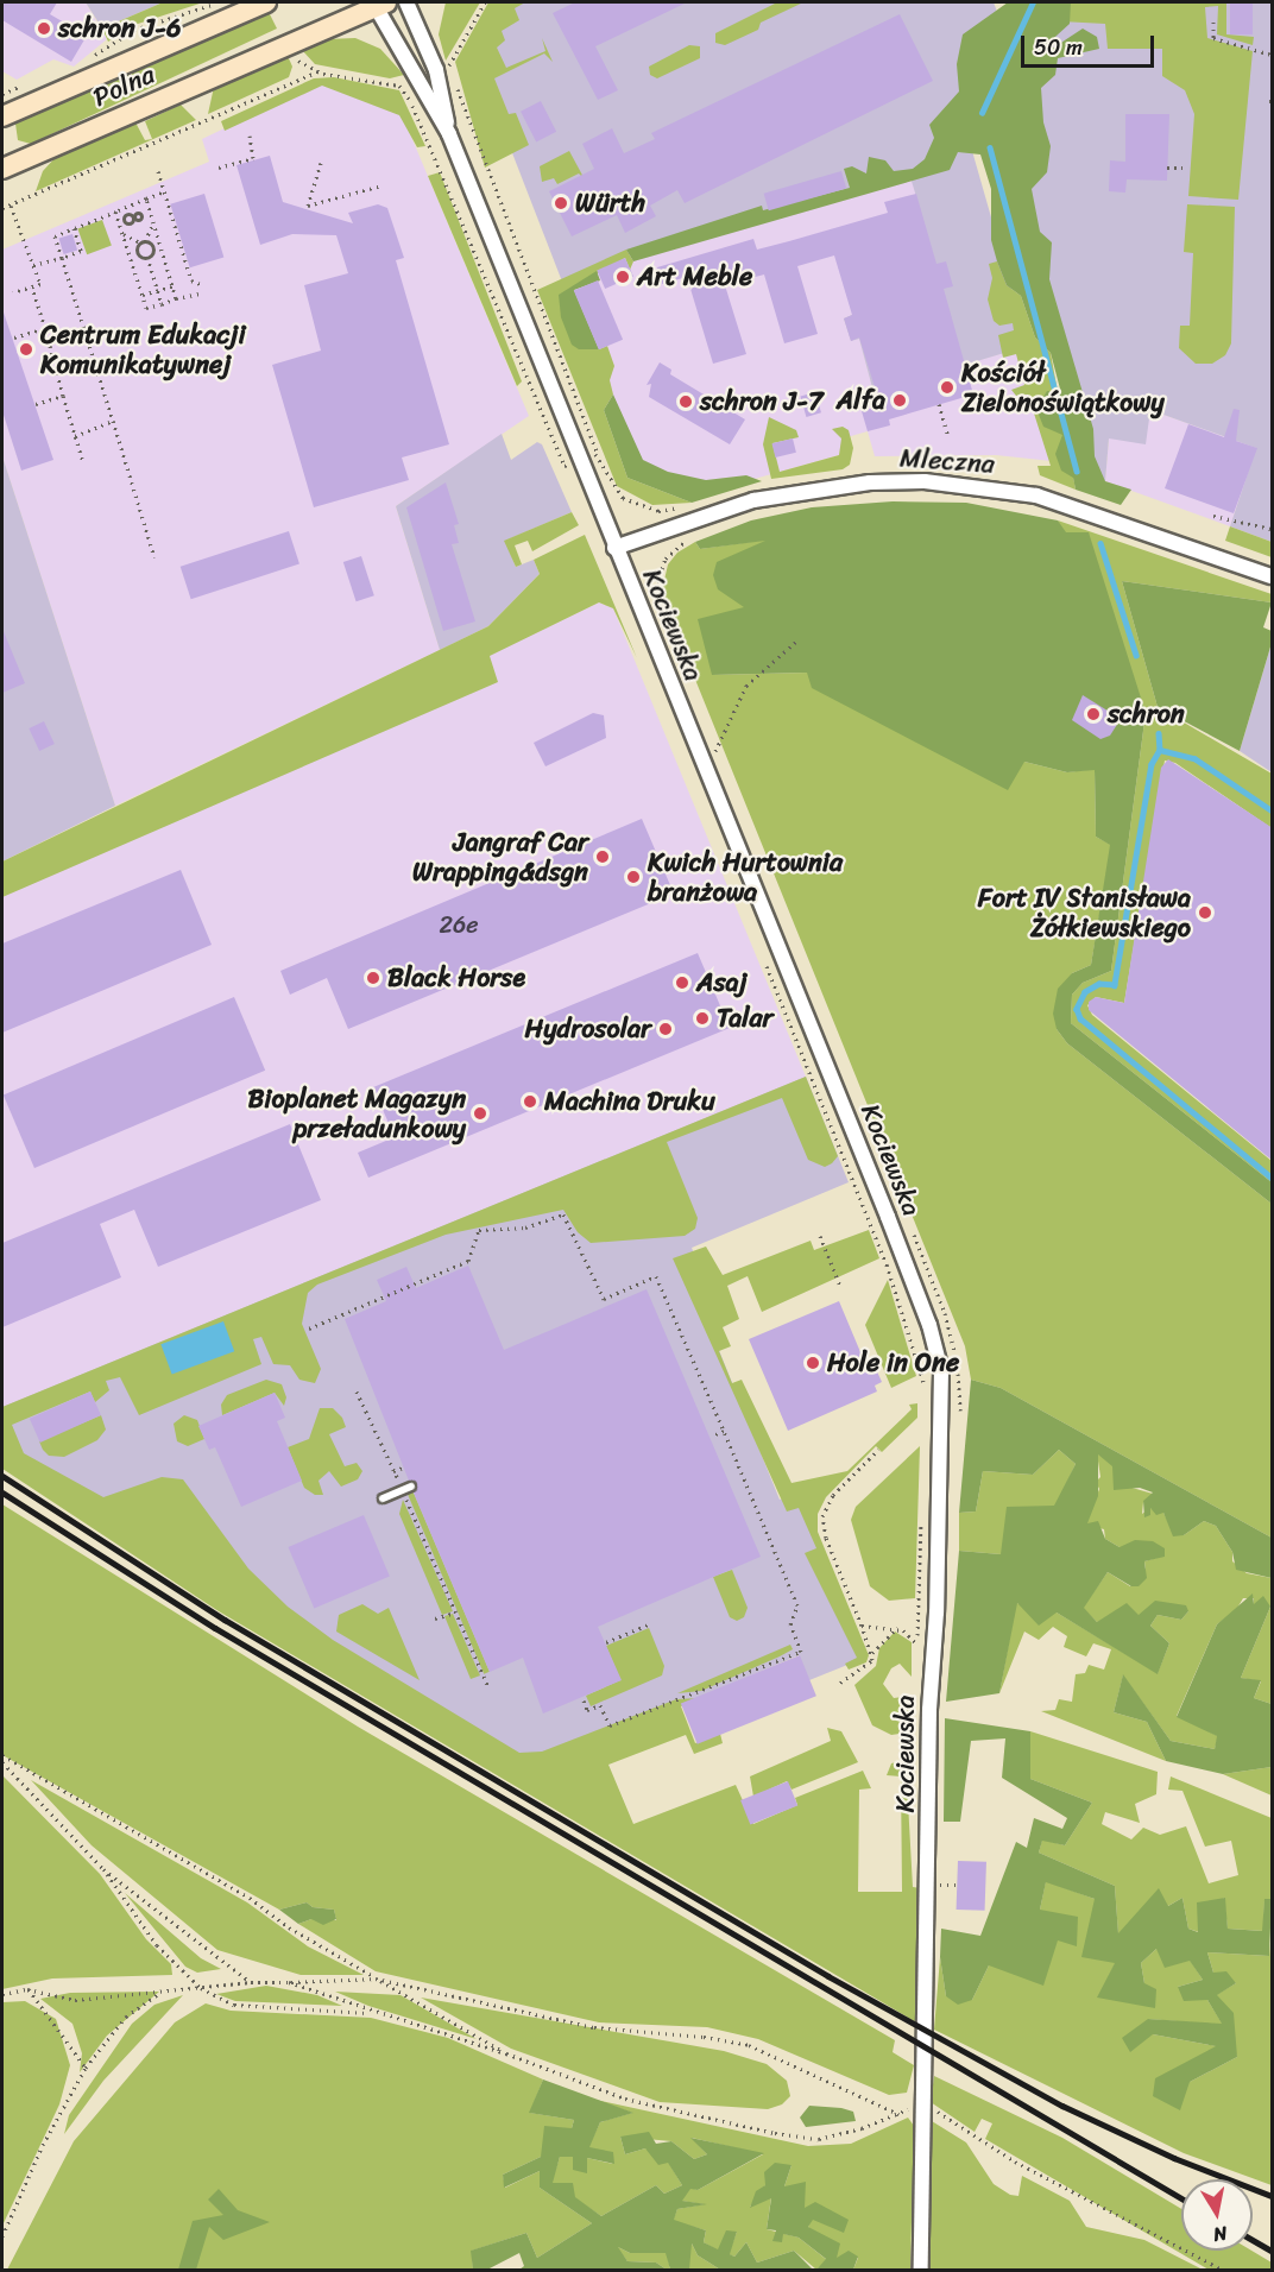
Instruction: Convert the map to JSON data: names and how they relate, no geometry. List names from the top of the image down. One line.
{"streets":{"street":["Polna","Mleczna","Kociewska"]},"crossings":[["Polna","Kociewska"],["Mleczna","Kociewska"]],"places":["schron J-6","Würth","Art Meble","Centrum Edukacji Komunikatywnej","Kościół Zielonoświątkowy","Alfa","schron J-7","schron","Jangraf Car Wrapping&dsgn","Kwich Hurtownia branżowa","Fort IV Stanisława Żółkiewskiego","Black Horse","Asaj","Talar","Hydrosolar","Machina Druku","Bioplanet Magazyn przeładunkowy","Hole in One"],"house_numbers":["26e"],"scale_bar":"50 m","north":"bottom"}
